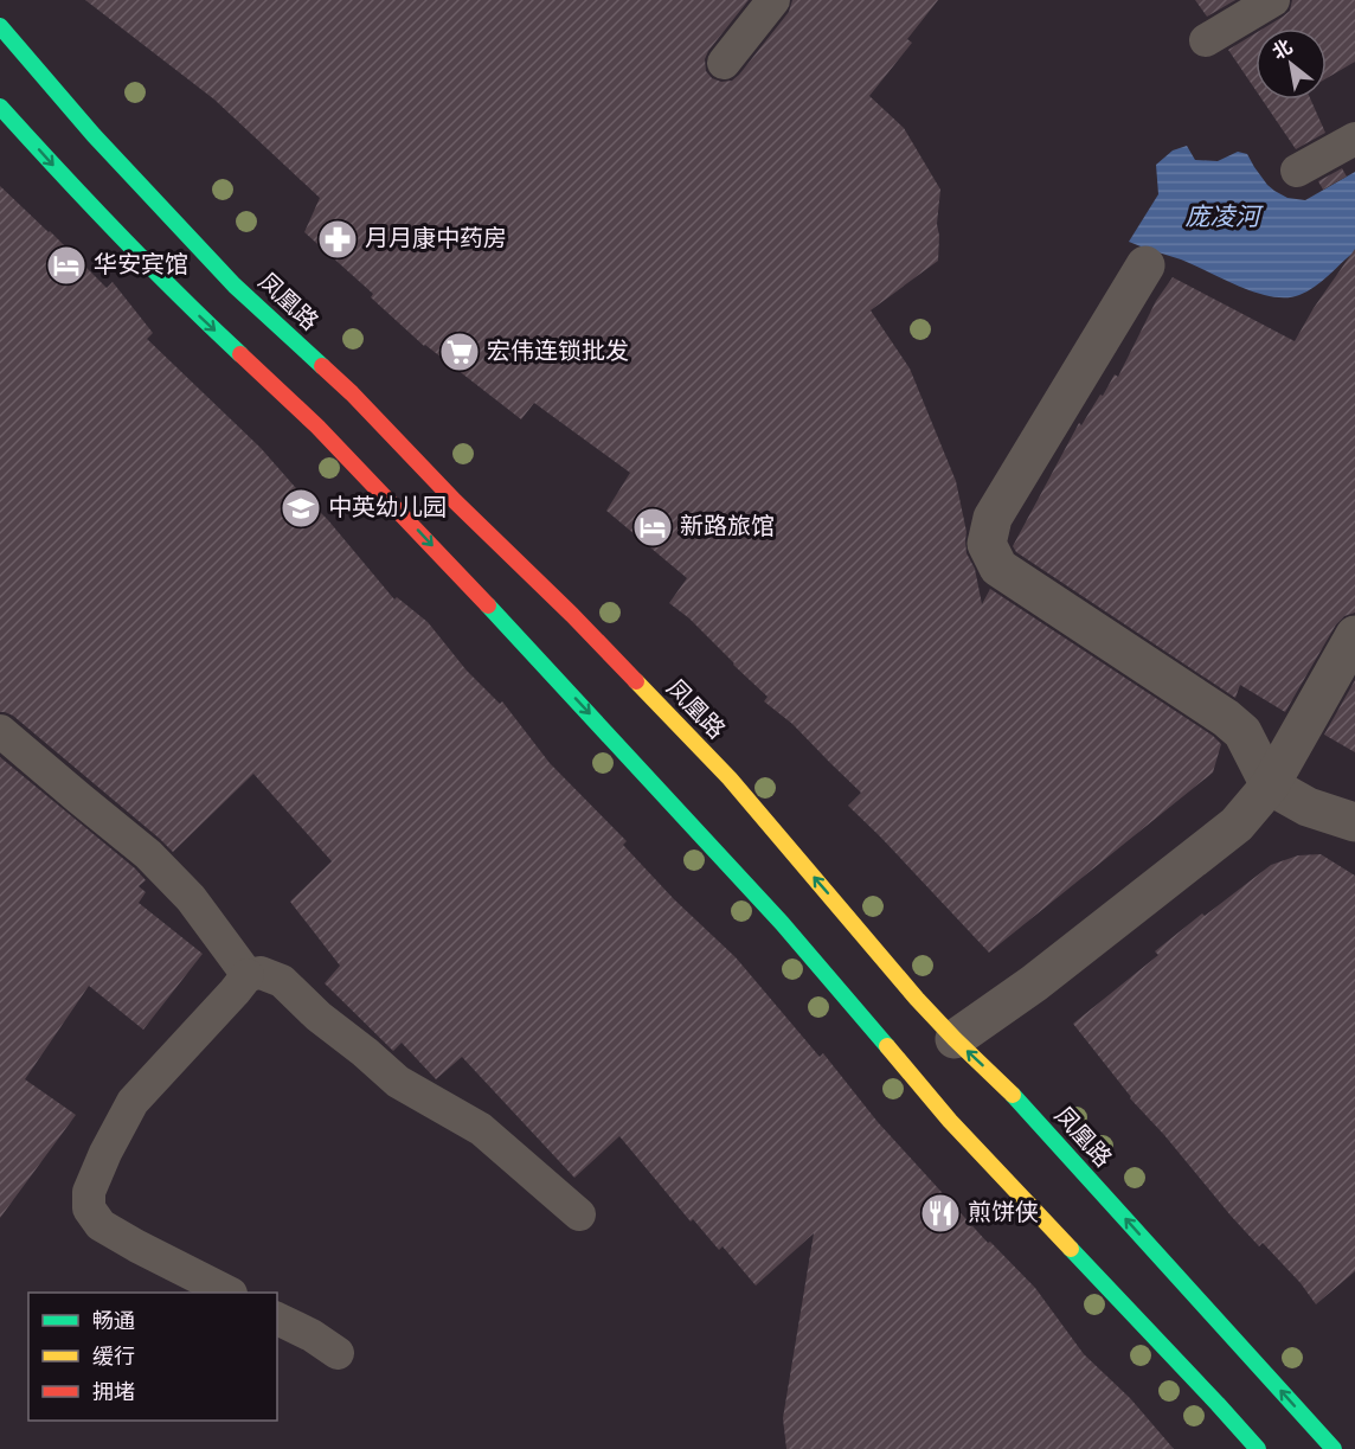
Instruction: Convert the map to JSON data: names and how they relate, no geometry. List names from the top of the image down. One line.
{"streets":{"main road":["凤凰路"]},"water":["庞凌河"],"places":{"pharmacy":["月月康中药房"],"hotel":["华安宾馆","新路旅馆"],"supermarket":["宏伟连锁批发"],"school or university":["中英幼儿园"],"restaurant":["煎饼侠"]},"legend":["畅通","缓行","拥堵"],"north":"top left"}
